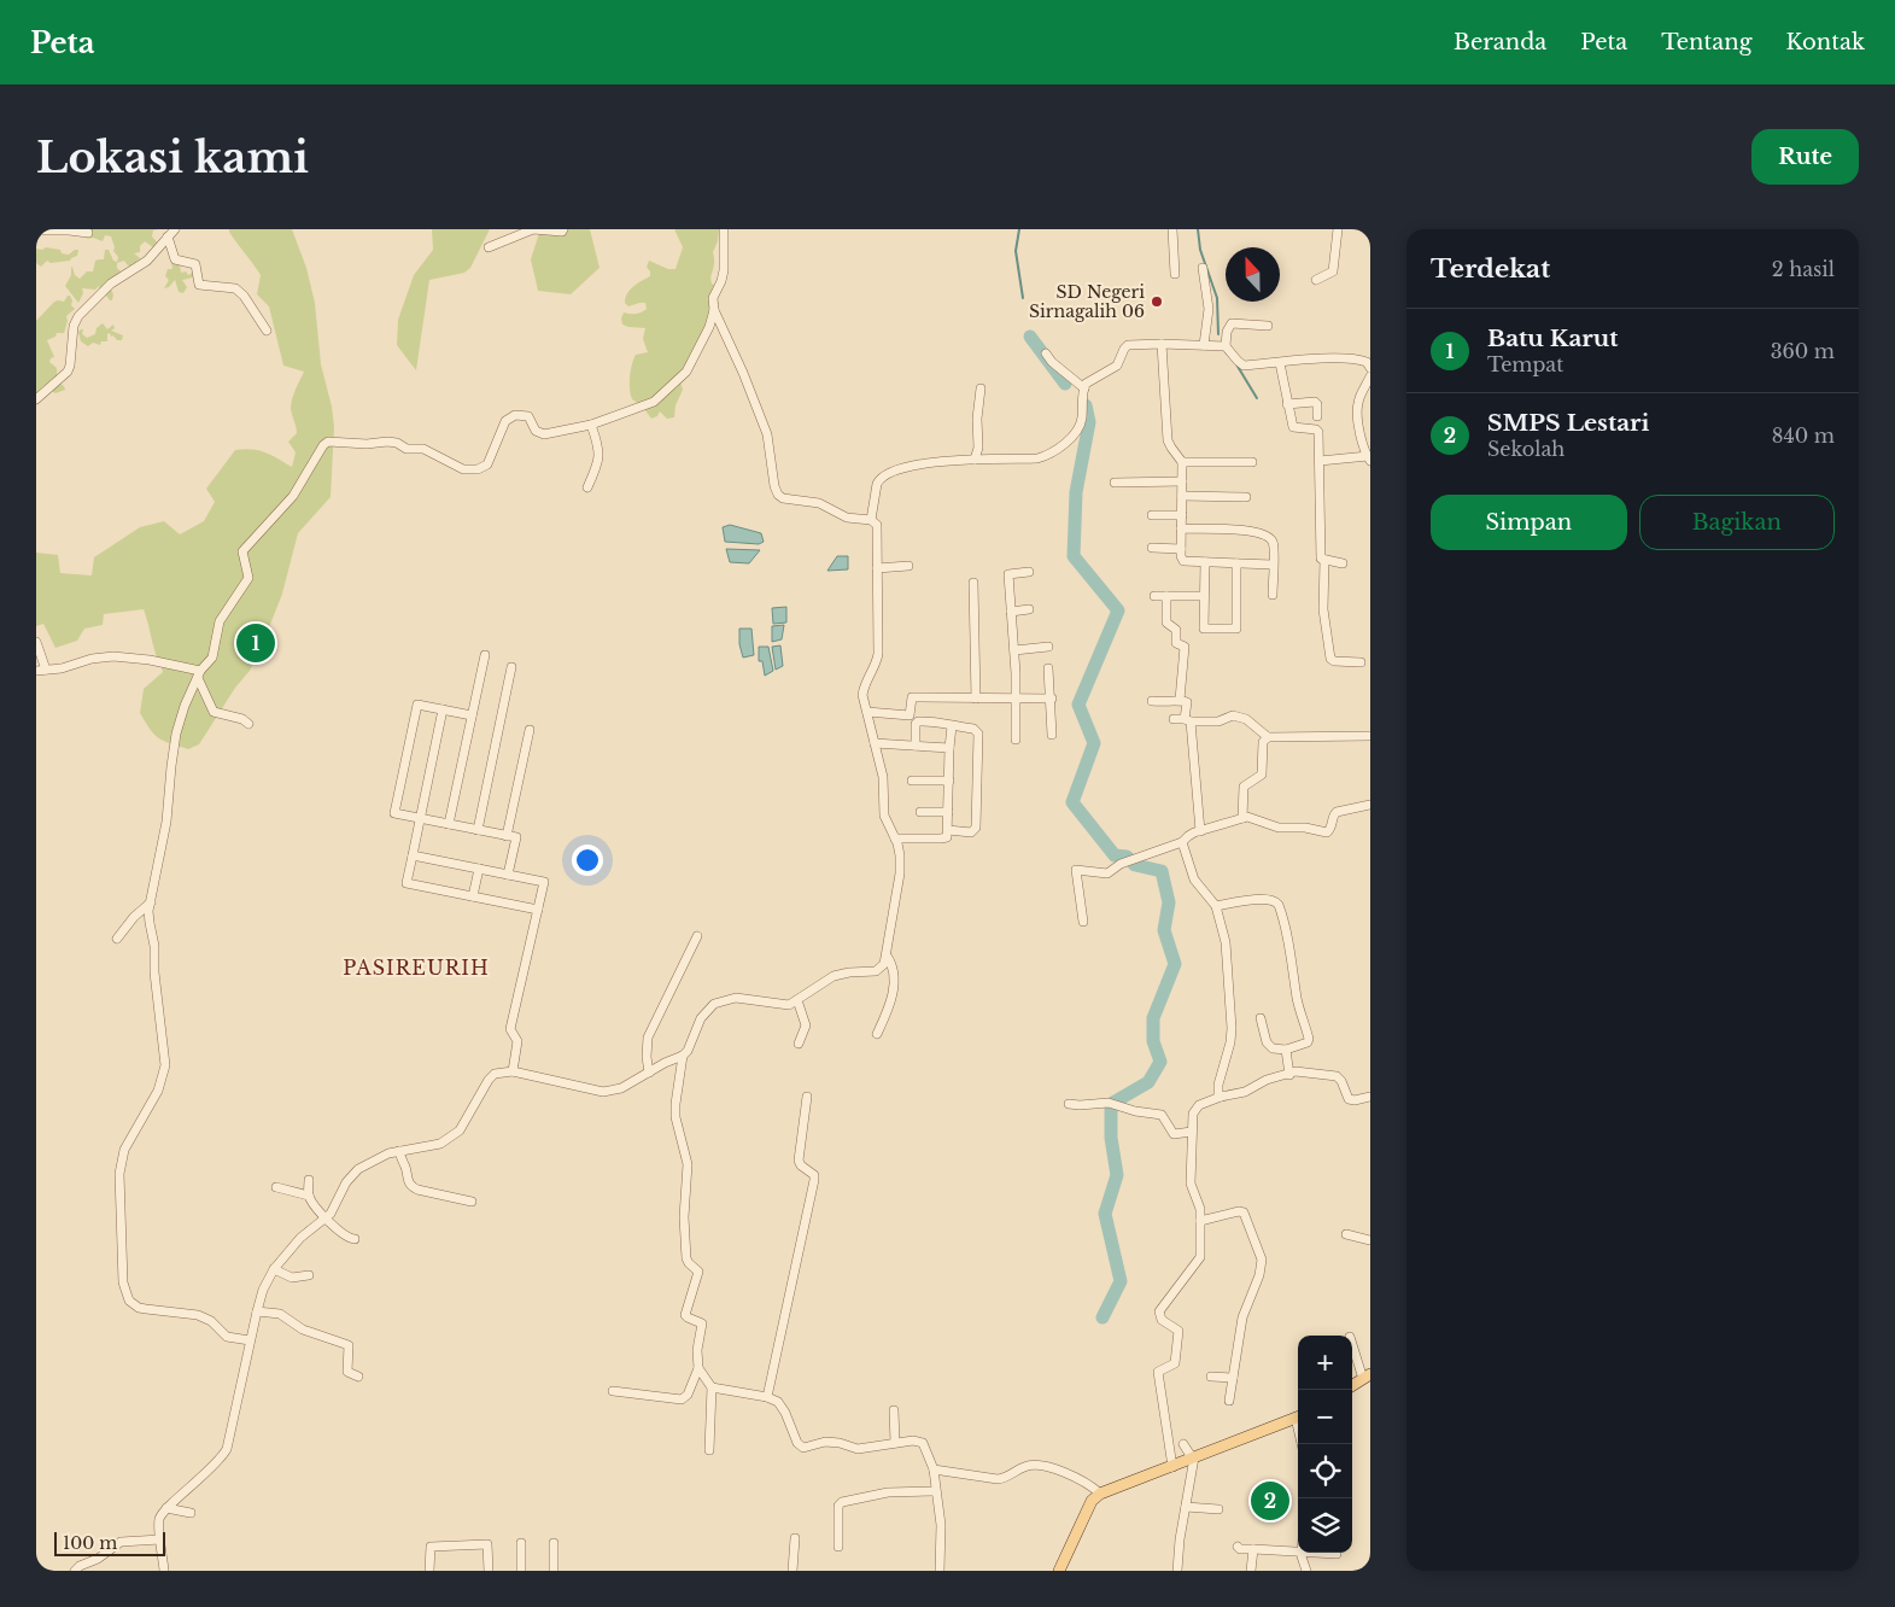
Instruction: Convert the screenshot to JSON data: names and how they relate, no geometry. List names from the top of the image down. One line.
{"districts":["PASIREURIH"],"places":["SD Negeri Sirnagalih 06"],"scale_bar":"100 m","north":"top","page":{"header":"Peta","nav":["Beranda","Peta","Tentang","Kontak"],"buttons":["Rute",["Simpan","Bagikan"]],"title":"Lokasi kami","heading":["Terdekat","2 hasil"],"list":[{"mark":"1","name":"Batu Karut","note":"Tempat","value":"360 m"},{"mark":"2","name":"SMPS Lestari","note":"Sekolah","value":"840 m"}],"pins":["1","2"],"map_buttons":["+","−"],"scale":"100 m"}}
